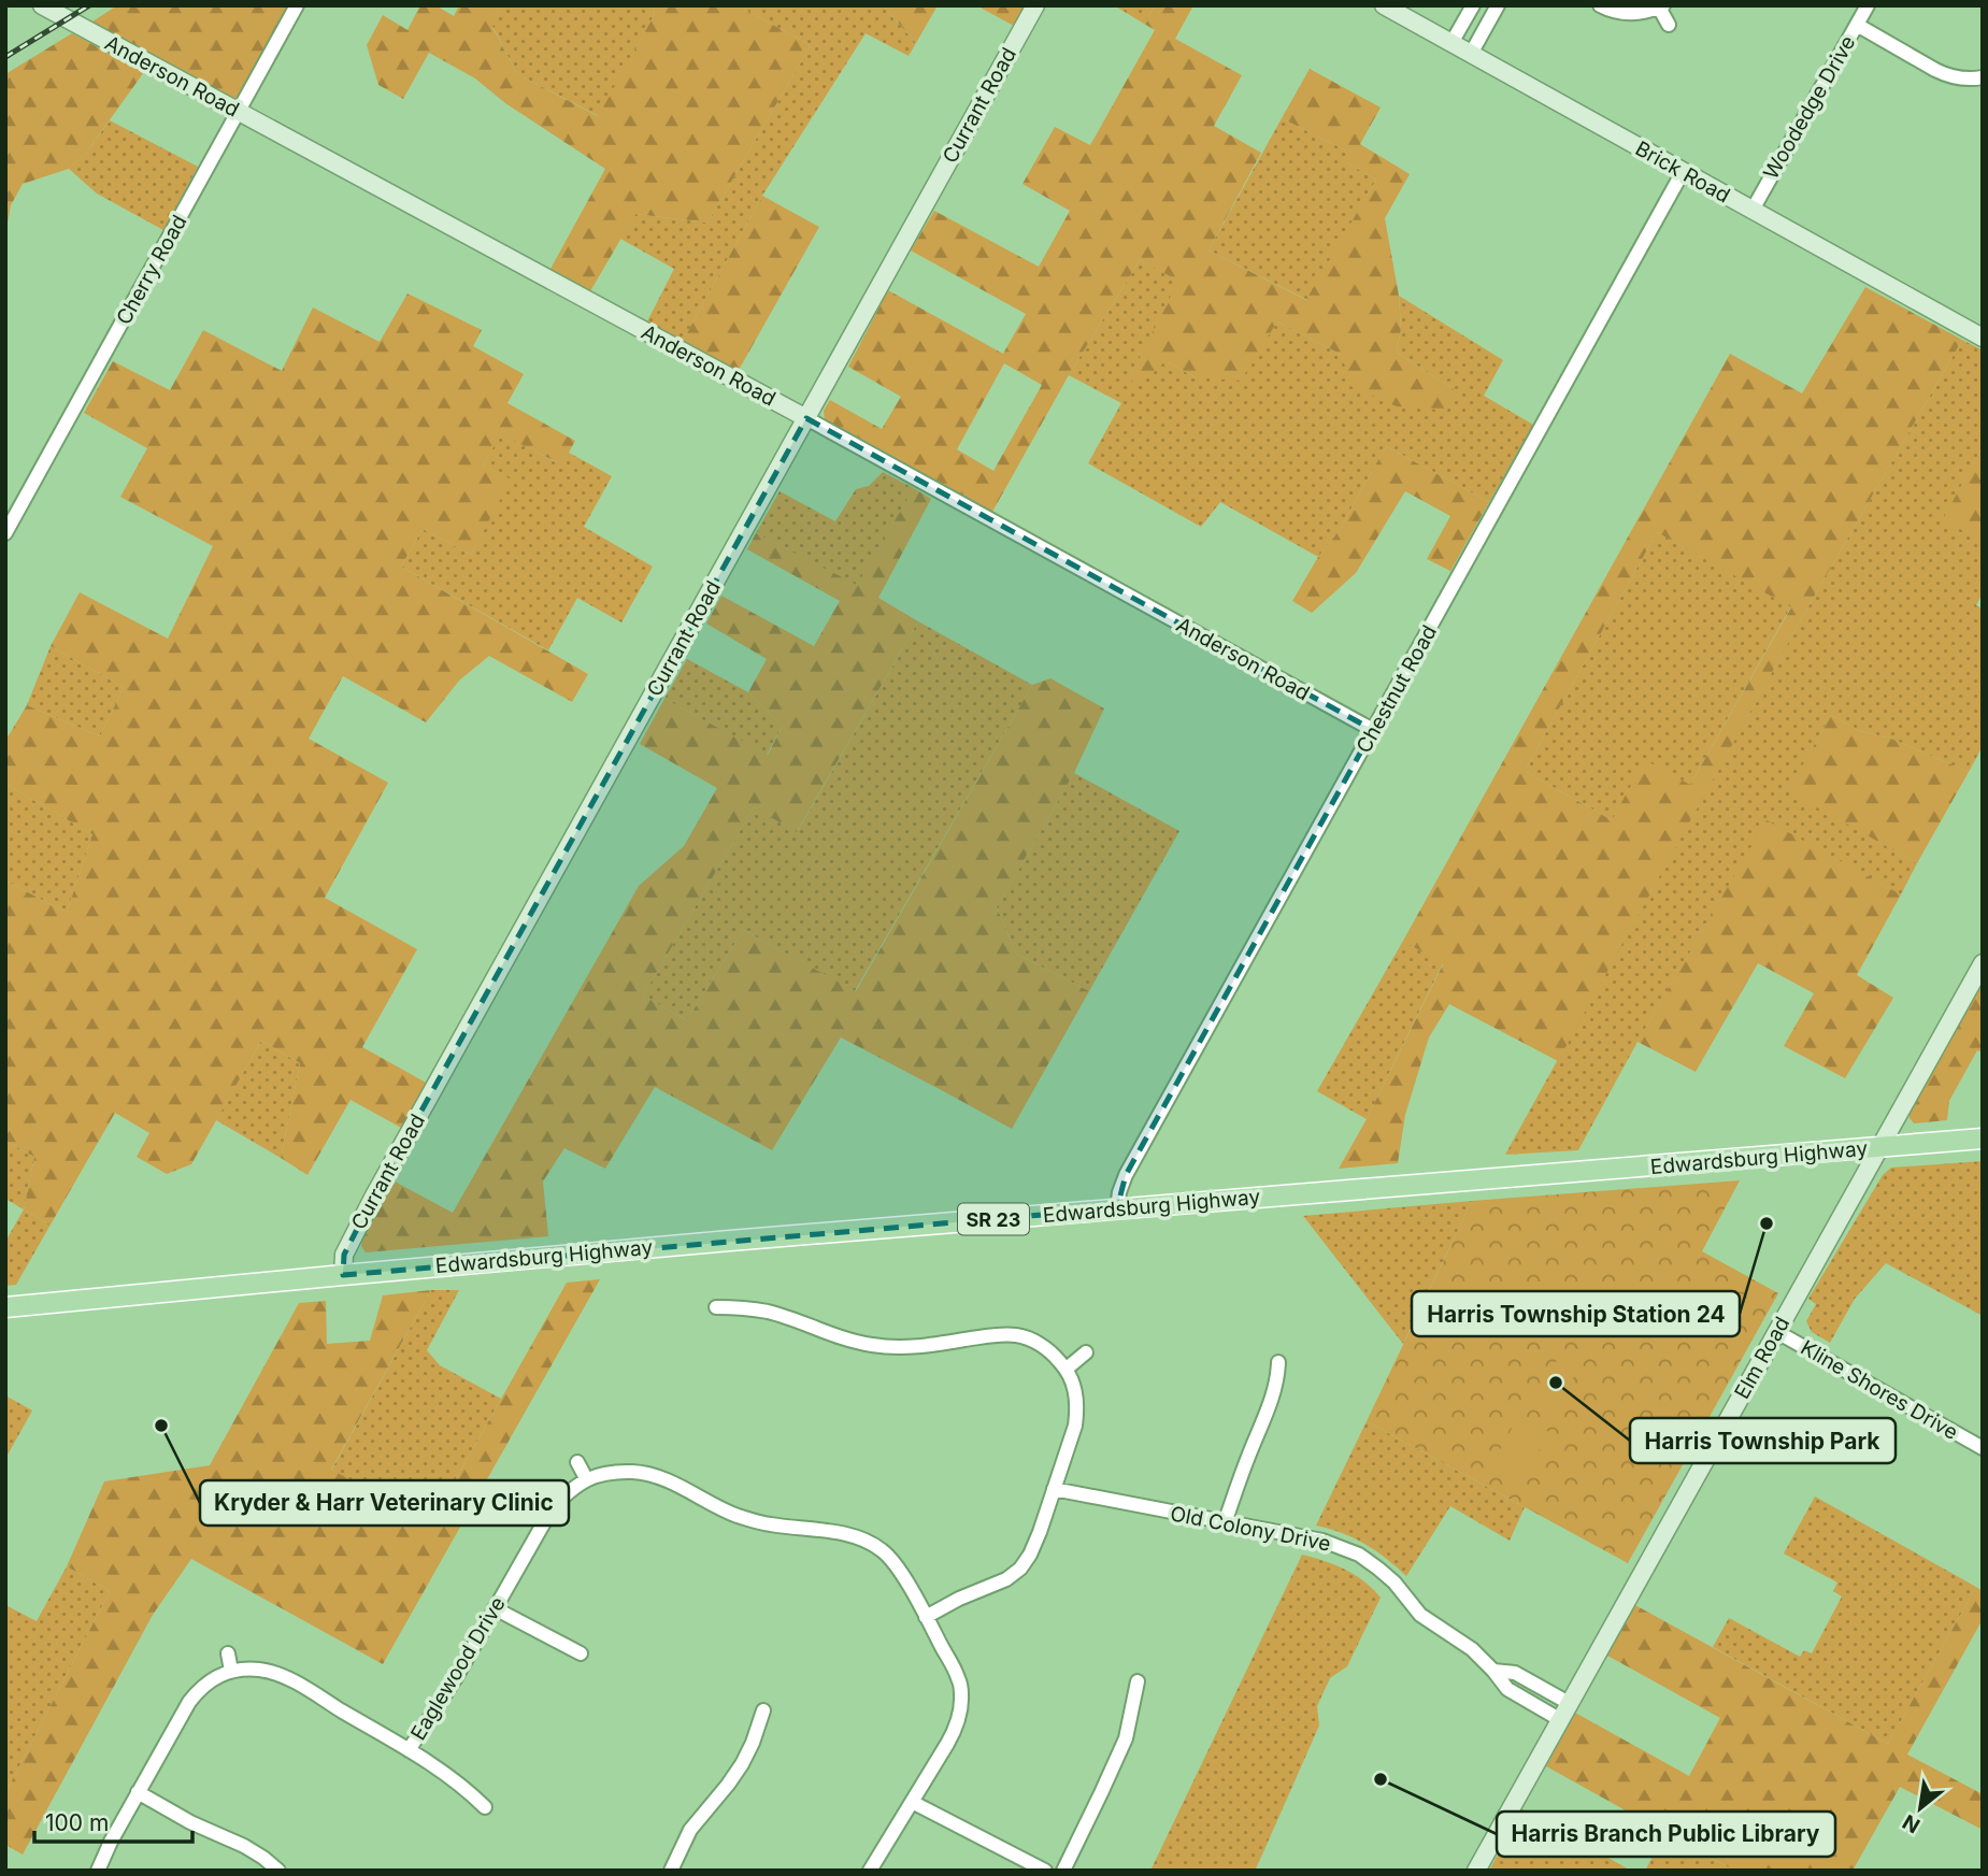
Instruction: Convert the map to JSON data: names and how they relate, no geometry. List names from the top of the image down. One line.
{"streets":{"main road":["Edwardsburg Highway","SR 23"],"street":["Anderson Road","Currant Road","Woodedge Drive","Brick Road","Cherry Road","Chestnut Road","Elm Road","Kline Shores Drive","Old Colony Drive","Eaglewood Drive"]},"crossings":[["Anderson Road","Currant Road"],["Anderson Road","Cherry Road"],["Anderson Road","Chestnut Road"],["Currant Road","Edwardsburg Highway"],["Woodedge Drive","Brick Road"],["Brick Road","Chestnut Road"],["Chestnut Road","Edwardsburg Highway"],["Edwardsburg Highway","Elm Road"],["Elm Road","Kline Shores Drive"],["Elm Road","Old Colony Drive"]],"places":["Harris Township Station 24","Harris Township Park","Kryder & Harr Veterinary Clinic","Harris Branch Public Library"],"scale_bar":"100 m","north":"bottom left"}
